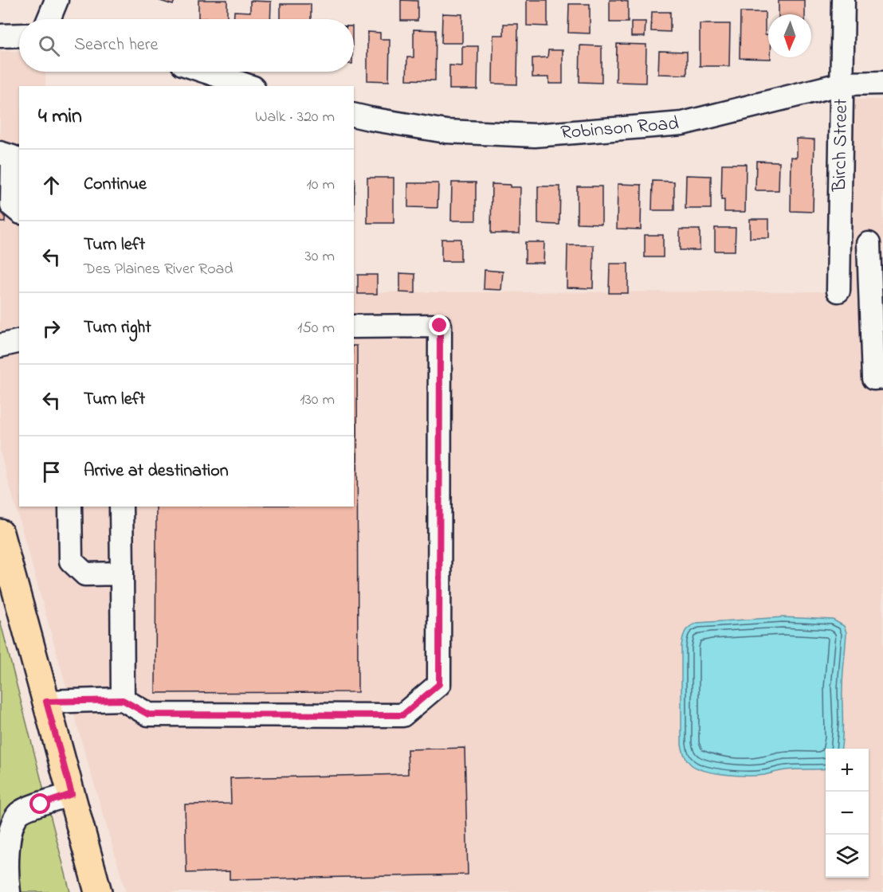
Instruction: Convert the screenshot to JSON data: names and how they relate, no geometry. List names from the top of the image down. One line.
{"streets":{"street":["Robinson Road","Birch Street"]},"crossings":[["Robinson Road","Birch Street"]],"north":"bottom","page":{"search":"Search here","heading":["4 min","Walk · 320 m"],"list":[["Continue","10 m"],["Turn left","Des Plaines River Road","30 m"],["Turn right","150 m"],["Turn left","130 m"],"Arrive at destination"],"map_buttons":["+","−"]}}
